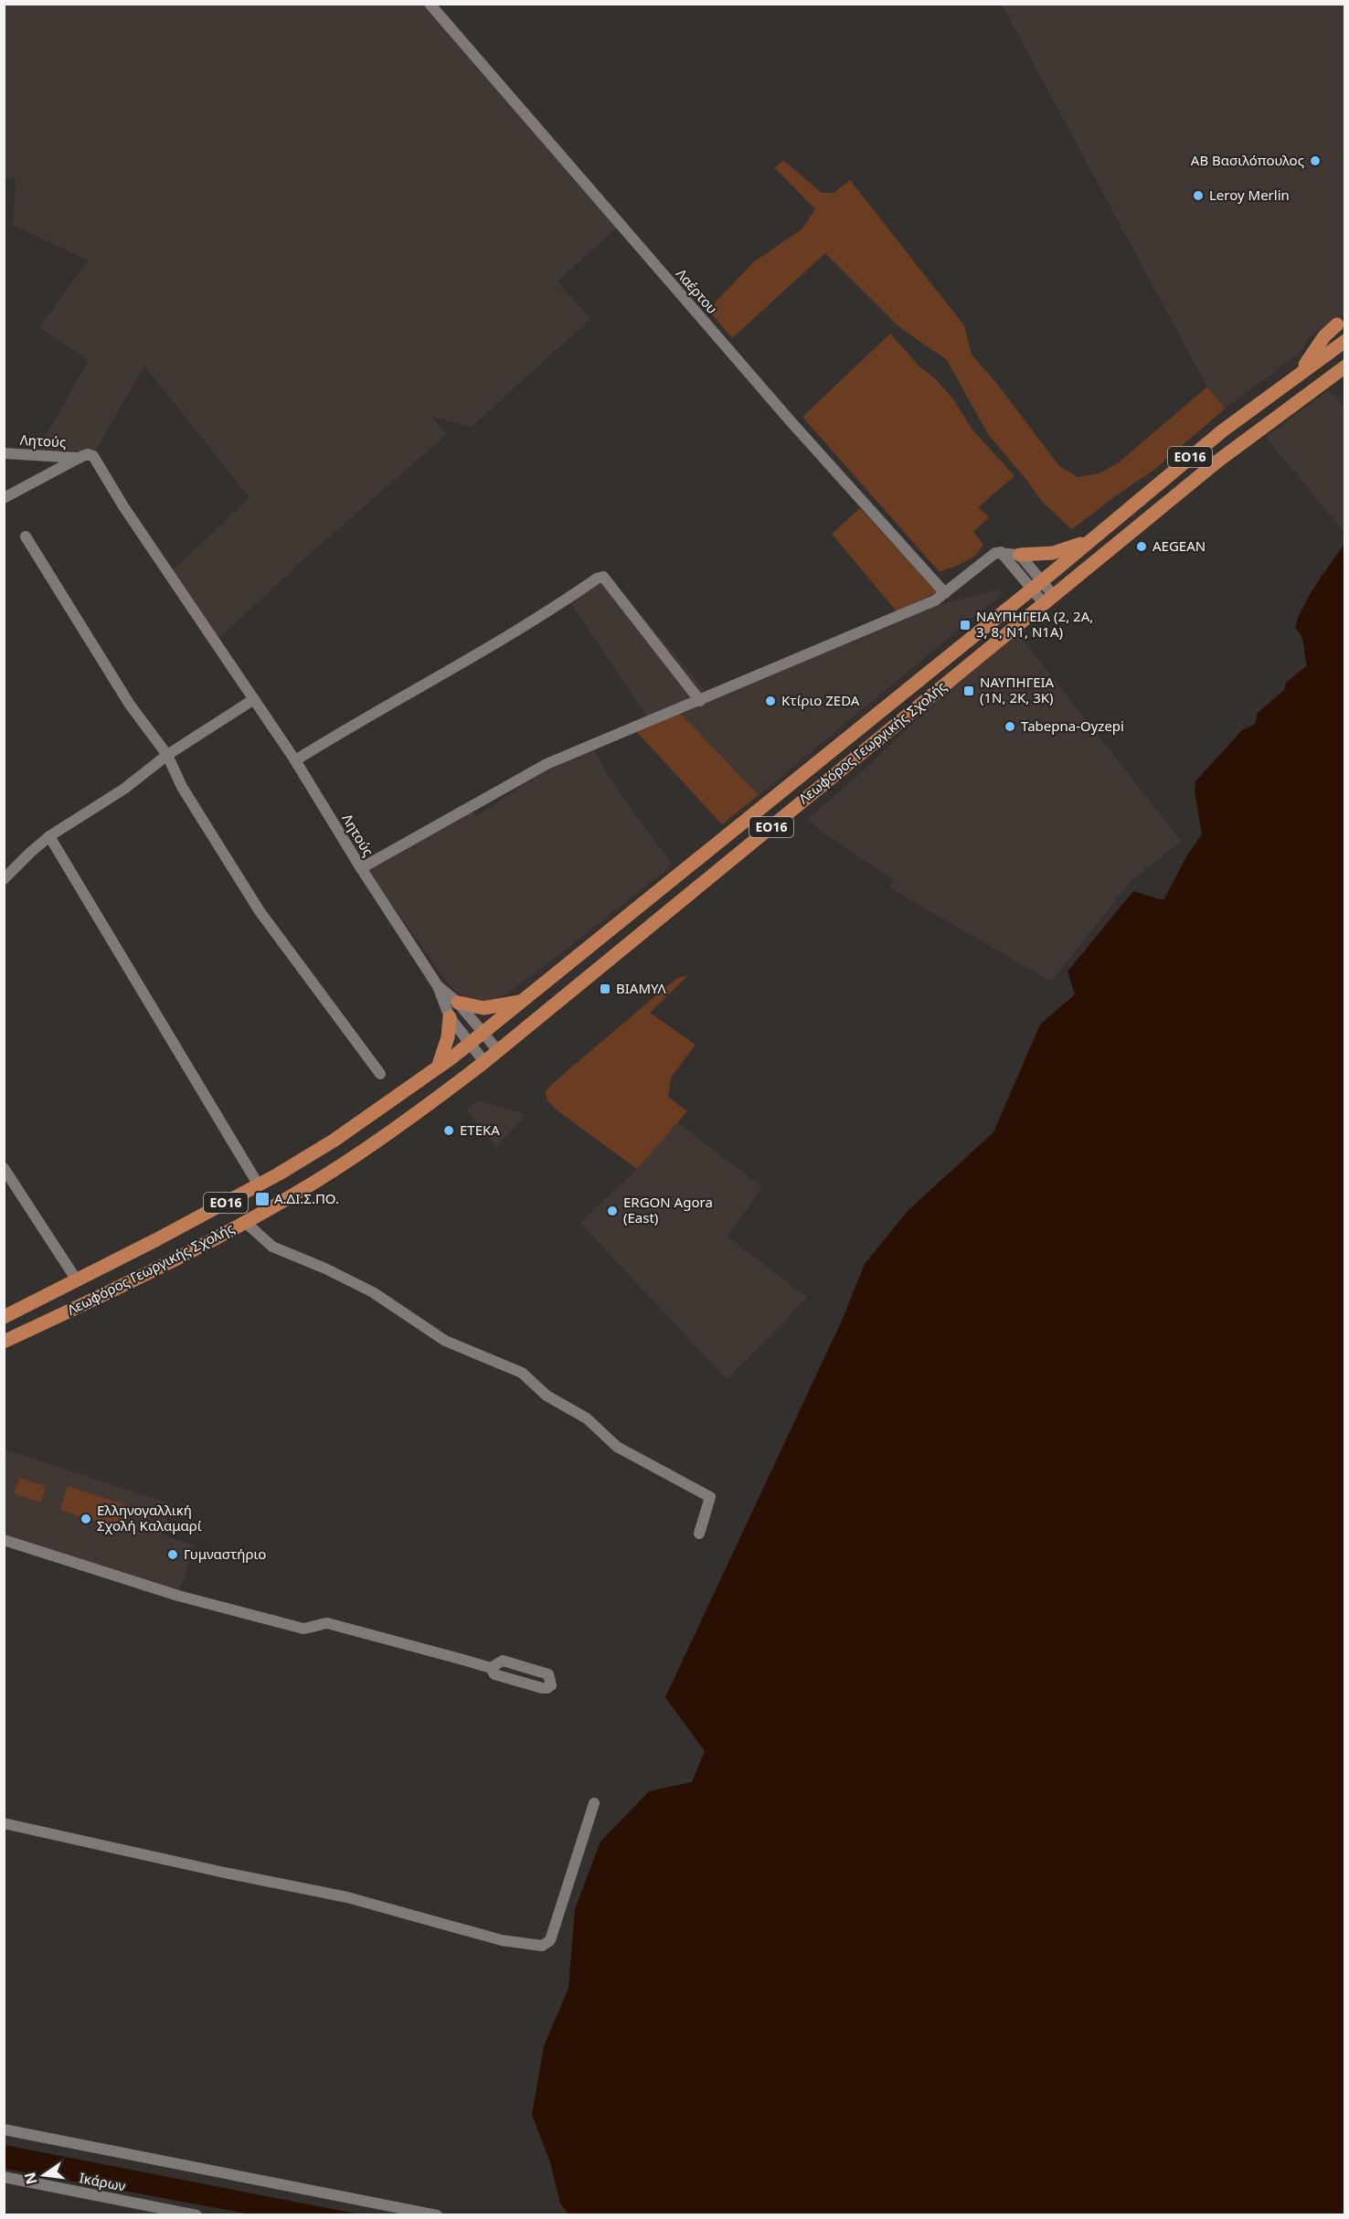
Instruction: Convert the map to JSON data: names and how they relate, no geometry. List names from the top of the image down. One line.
{"streets":{"main road":["ΕΟ16","Λεωφόρος Γεωργικής Σχολής"],"street":["Λαέρτου","Λητούς","Ικάρων"]},"crossings":[["Λητούς","ΕΟ16"],["Λητούς","Λεωφόρος Γεωργικής Σχολής"],["ΕΟ16","Λεωφόρος Γεωργικής Σχολής"]],"places":{"other":["ΑΒ Βασιλόπουλος","Leroy Merlin","AEGEAN","Κτίριο ZEDA","Tabepna-Oyzepi","ΕΤΕΚΑ","ERGON Agora (East)","Ελληνογαλλική Σχολή Καλαμαρί","Γυμναστήριο"],"transit":["ΝΑΥΠΗΓΕΙΑ (2, 2Α, 3, 8, Ν1, Ν1Α)","ΝΑΥΠΗΓΕΙΑ (1Ν, 2Κ, 3Κ)","ΒΙΑΜΥΛ","Α.ΔΙ.Σ.ΠΟ."]},"north":"left"}
